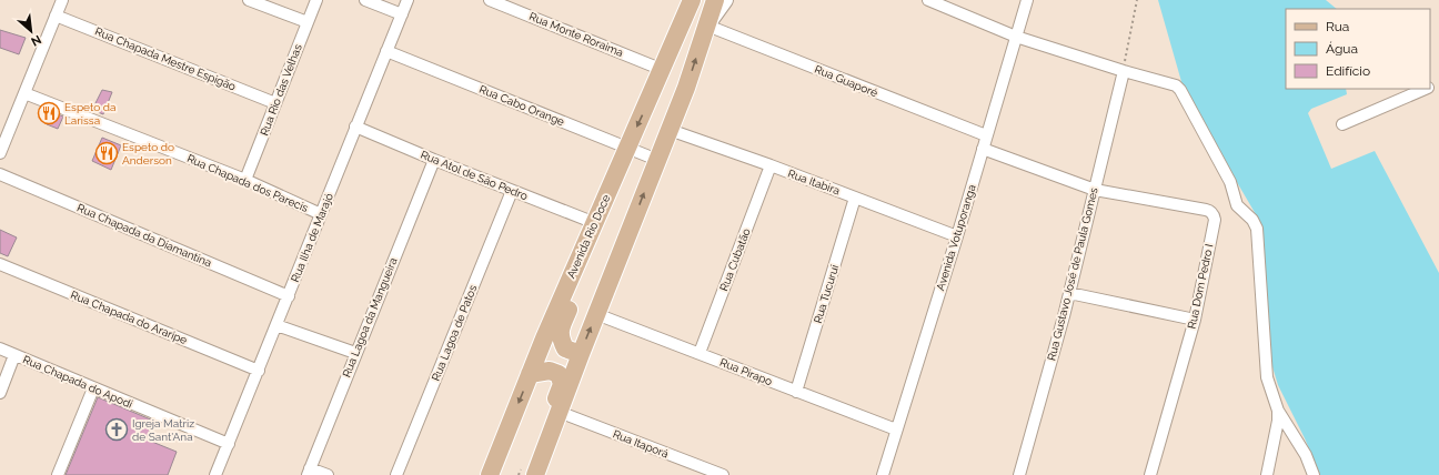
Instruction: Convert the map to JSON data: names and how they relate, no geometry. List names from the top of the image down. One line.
{"streets":{"main road":["Avenida Rio Doce"],"street":["Rua Monte Roraima","Rua Chapada Mestre Espigão","Rua Guaporé","Rua Rio das Velhas","Rua Cabo Orange","Rua Atol de São Pedro","Rua Itabira","Rua Chapada dos Parecis","Rua Chapada da Diamantina","Rua Ilha de Marajó","Avenida Votuporanga","Rua Cubatão","Rua Gustavo José de Paula Gomes","Rua Dom Pedro I","Rua Tucurui","Rua Chapada do Araripe","Rua Lagoa da Mangueira","Rua Lagoa de Patos","Rua Pirapo","Rua Chapada do Apodi","Rua Itaporá"]},"crossings":[["Rua Monte Roraima","Avenida Rio Doce"],["Rua Chapada Mestre Espigão","Rua Rio das Velhas"],["Rua Guaporé","Avenida Votuporanga"],["Rua Rio das Velhas","Rua Chapada dos Parecis"],["Rua Cabo Orange","Avenida Rio Doce"],["Rua Cabo Orange","Rua Ilha de Marajó"],["Rua Atol de São Pedro","Avenida Rio Doce"],["Rua Atol de São Pedro","Rua Ilha de Marajó"],["Rua Atol de São Pedro","Rua Lagoa da Mangueira"],["Rua Atol de São Pedro","Rua Lagoa de Patos"],["Rua Itabira","Avenida Votuporanga"],["Rua Itabira","Rua Cubatão"],["Rua Itabira","Rua Tucurui"],["Rua Chapada dos Parecis","Rua Ilha de Marajó"],["Rua Chapada da Diamantina","Rua Ilha de Marajó"],["Rua Ilha de Marajó","Rua Chapada do Araripe"],["Rua Ilha de Marajó","Rua Chapada do Apodi"],["Avenida Votuporanga","Rua Pirapo"],["Rua Cubatão","Rua Pirapo"],["Rua Gustavo José de Paula Gomes","Rua Dom Pedro I"],["Rua Tucurui","Rua Pirapo"]],"places":{"restaurant":["Espeto da Larissa","Espeto do Anderson"],"church":["Igreja Matriz de Sant'Ana"]},"legend":["Rua","Água","Edifício"],"north":"bottom right"}
